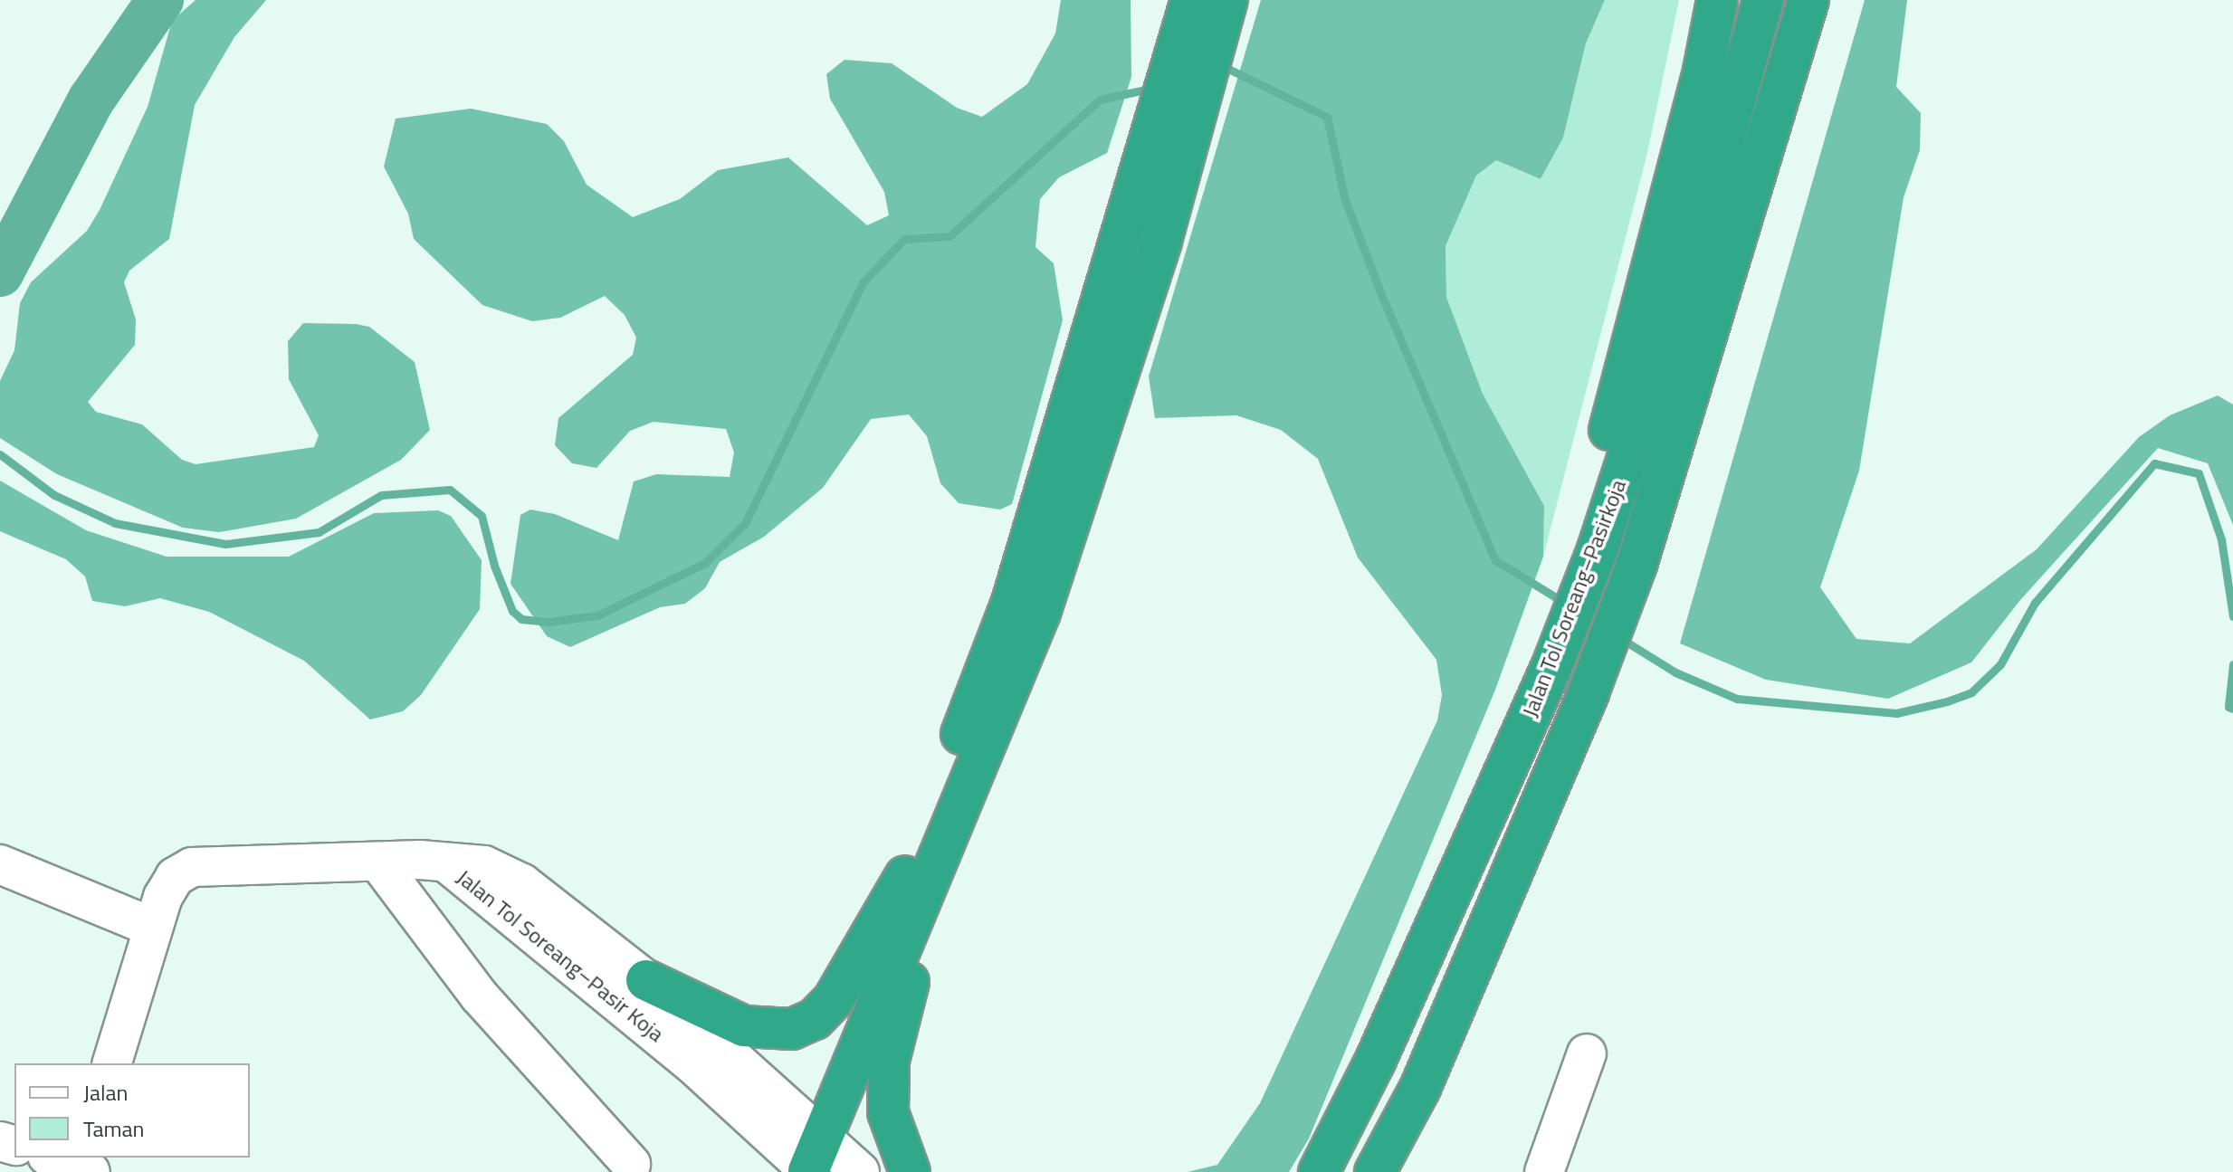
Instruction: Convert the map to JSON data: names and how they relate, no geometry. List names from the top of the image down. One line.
{"streets":{"highway":["Jalan Tol Soreang–Pasirkoja"],"street":["Jalan Tol Soreang–Pasir Koja"]},"legend":["Jalan","Taman"]}
